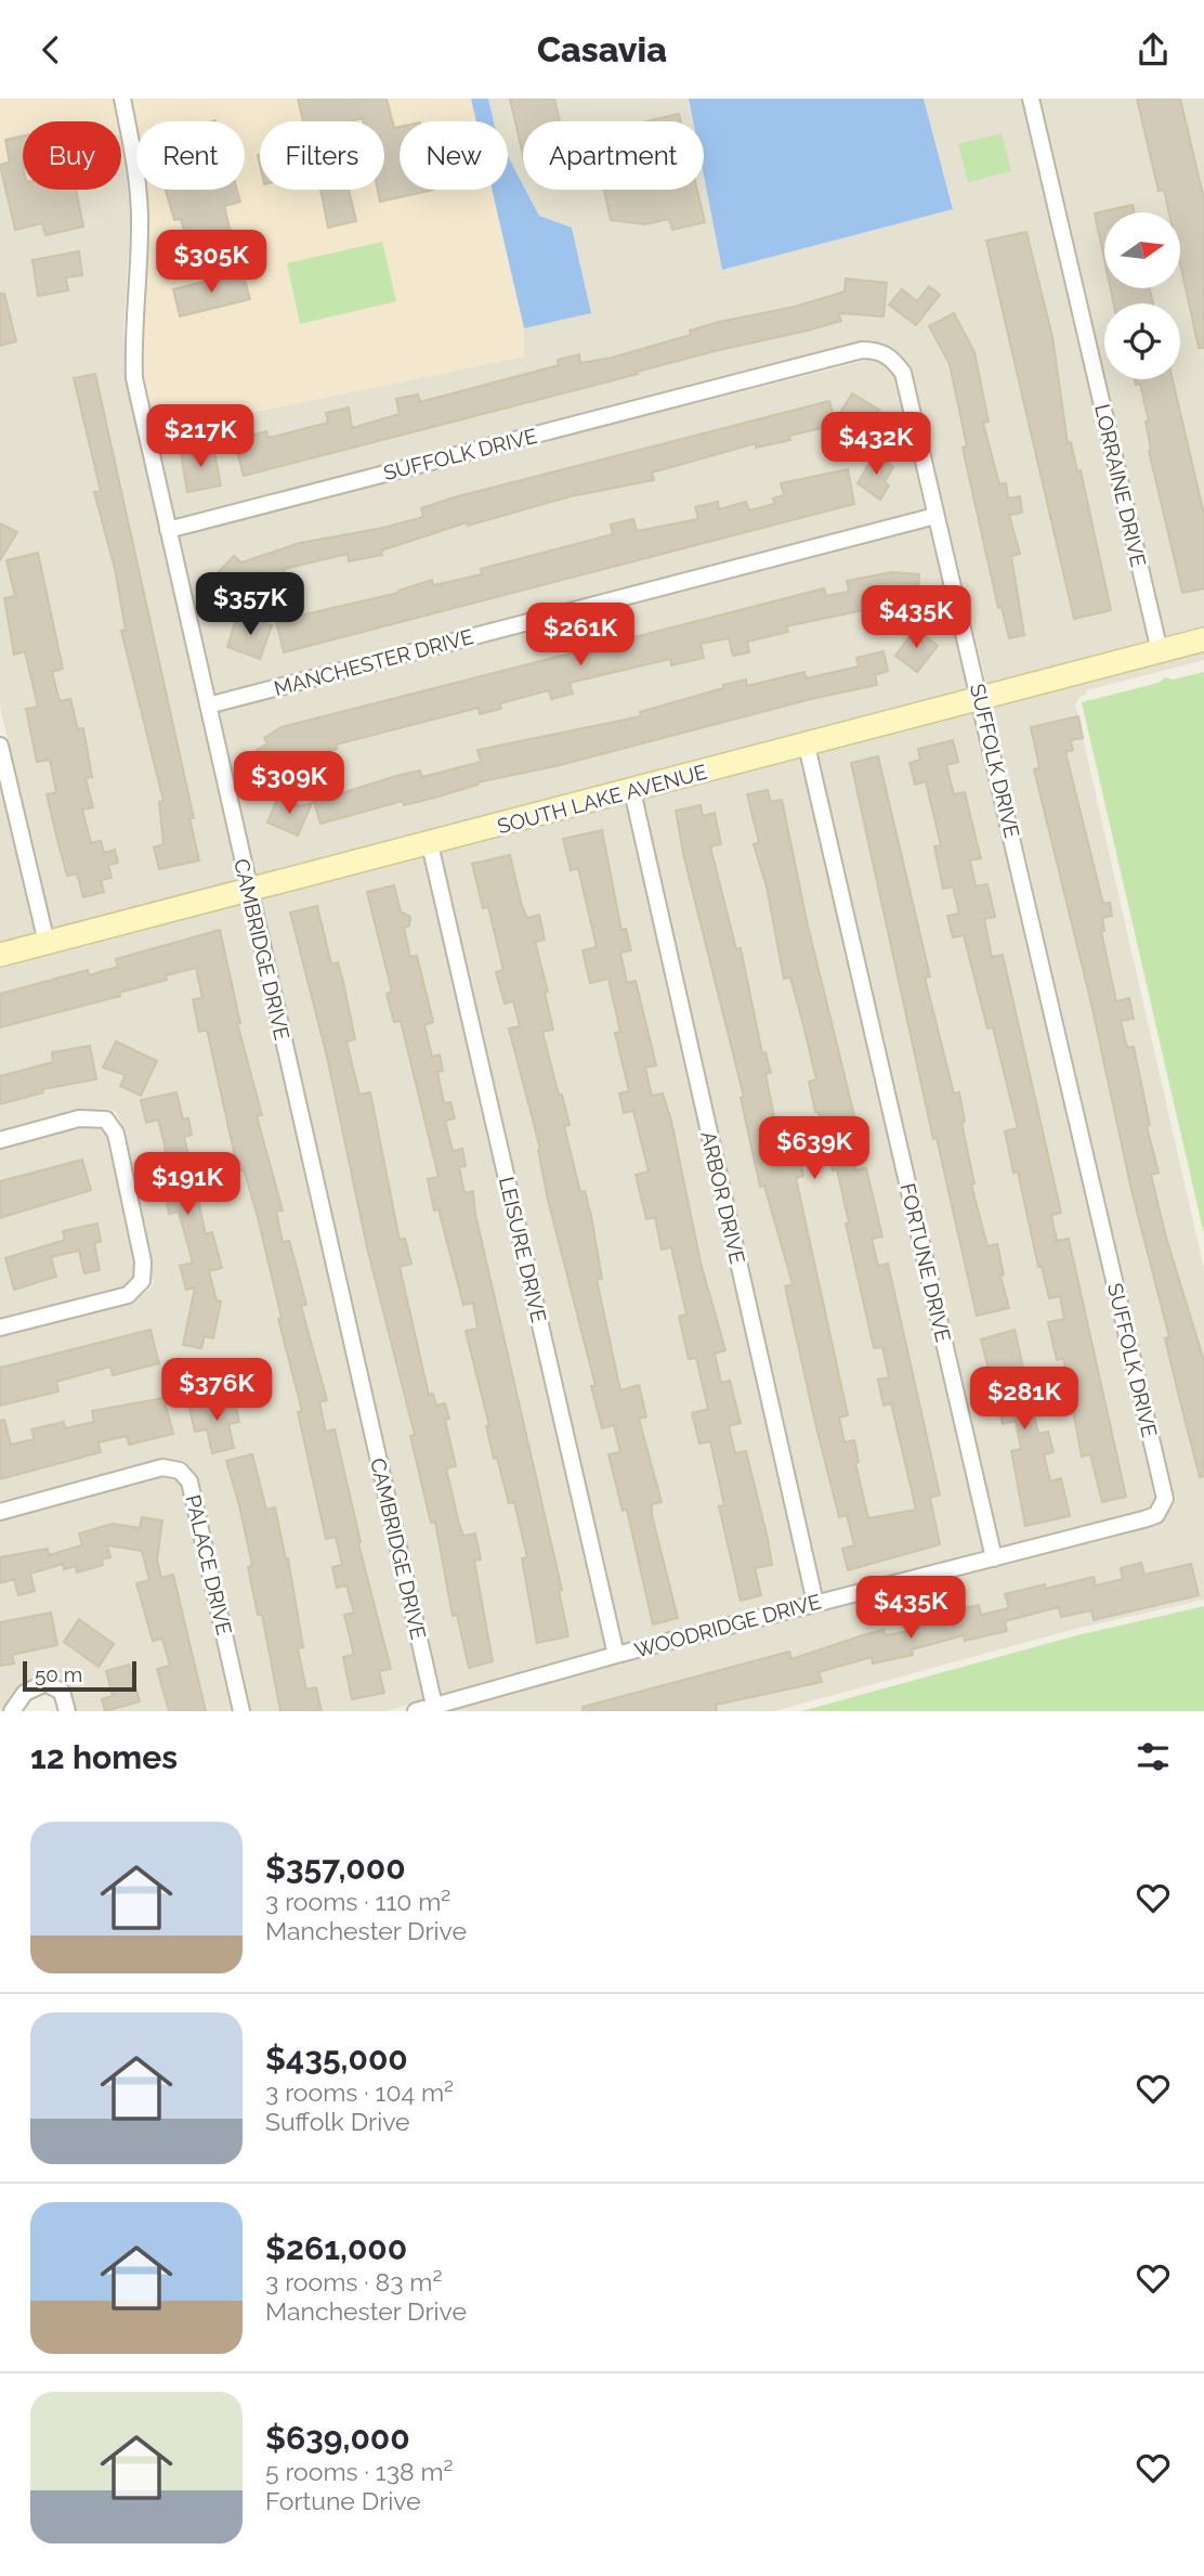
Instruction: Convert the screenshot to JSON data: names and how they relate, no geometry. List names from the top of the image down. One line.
{"streets":{"street":["SUFFOLK DRIVE","LORRAINE DRIVE","MANCHESTER DRIVE","SOUTH LAKE AVENUE","CAMBRIDGE DRIVE","ARBOR DRIVE","LEISURE DRIVE","FORTUNE DRIVE","PALACE DRIVE","WOODRIDGE DRIVE"]},"crossings":[["SUFFOLK DRIVE","MANCHESTER DRIVE"],["SUFFOLK DRIVE","SOUTH LAKE AVENUE"],["SUFFOLK DRIVE","CAMBRIDGE DRIVE"],["SUFFOLK DRIVE","WOODRIDGE DRIVE"],["LORRAINE DRIVE","SOUTH LAKE AVENUE"],["MANCHESTER DRIVE","CAMBRIDGE DRIVE"],["SOUTH LAKE AVENUE","CAMBRIDGE DRIVE"],["SOUTH LAKE AVENUE","ARBOR DRIVE"],["SOUTH LAKE AVENUE","LEISURE DRIVE"],["SOUTH LAKE AVENUE","FORTUNE DRIVE"],["CAMBRIDGE DRIVE","WOODRIDGE DRIVE"],["ARBOR DRIVE","WOODRIDGE DRIVE"],["LEISURE DRIVE","WOODRIDGE DRIVE"],["FORTUNE DRIVE","WOODRIDGE DRIVE"]],"scale_bar":"50 m","north":"right","page":{"header":"Casavia","chip":["Buy","Rent","Filters","New","Apartment"],"price":["$305K","$217K","$432K","$357K","$435K","$261K","$309K","$639K","$191K","$376K","$281K","$435K"],"scale":"50 m","heading":"12 homes","list":[{"name":"$357,000","note":"3 rooms · 110 m² · Manchester Drive"},{"name":"$435,000","note":"3 rooms · 104 m² · Suffolk Drive"},{"name":"$261,000","note":"3 rooms · 83 m² · Manchester Drive"},{"name":"$639,000","note":"5 rooms · 138 m² · Fortune Drive"}]}}
